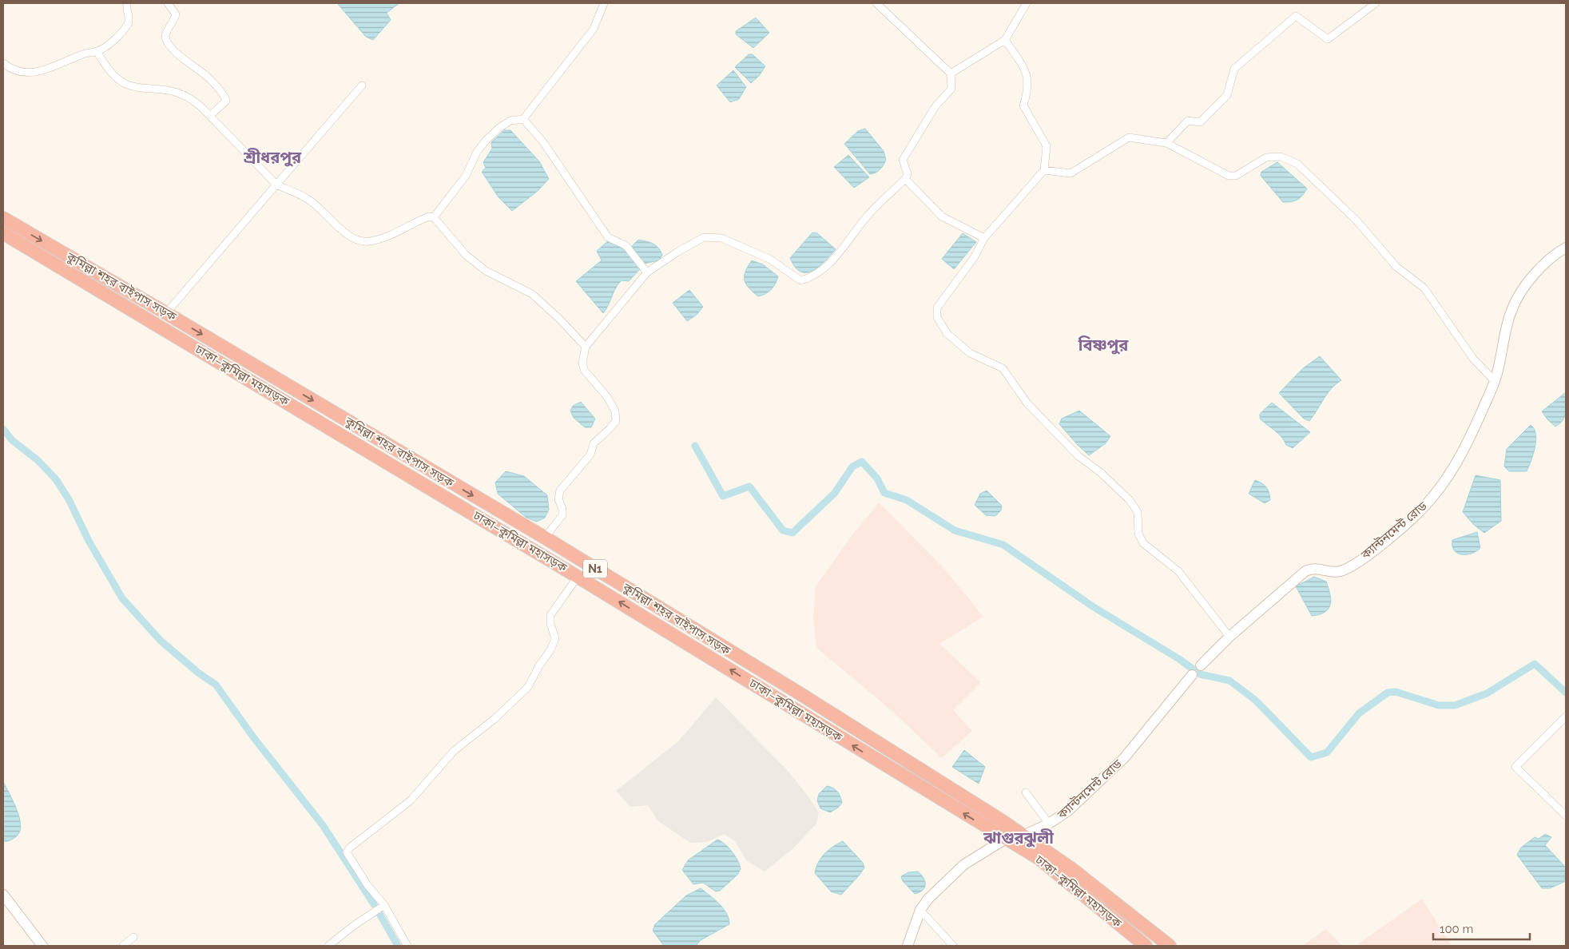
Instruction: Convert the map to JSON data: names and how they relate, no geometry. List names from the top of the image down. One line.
{"streets":{"highway":["কুমিল্লা শহর বাইপাস সড়ক","ঢাকা–কুমিল্লা মহাসড়ক","N1"],"main road":["ক্যান্টনমেন্ট রোড"]},"crossings":[["কুমিল্লা শহর বাইপাস সড়ক","ক্যান্টনমেন্ট রোড"],["ঢাকা–কুমিল্লা মহাসড়ক","ক্যান্টনমেন্ট রোড"]],"one_way":["কুমিল্লা শহর বাইপাস সড়ক","ঢাকা–কুমিল্লা মহাসড়ক"],"districts":["শ্রীধরপুর","বিষ্ণপুর","ঝাগুরঝুলী"],"scale_bar":"100 m"}
